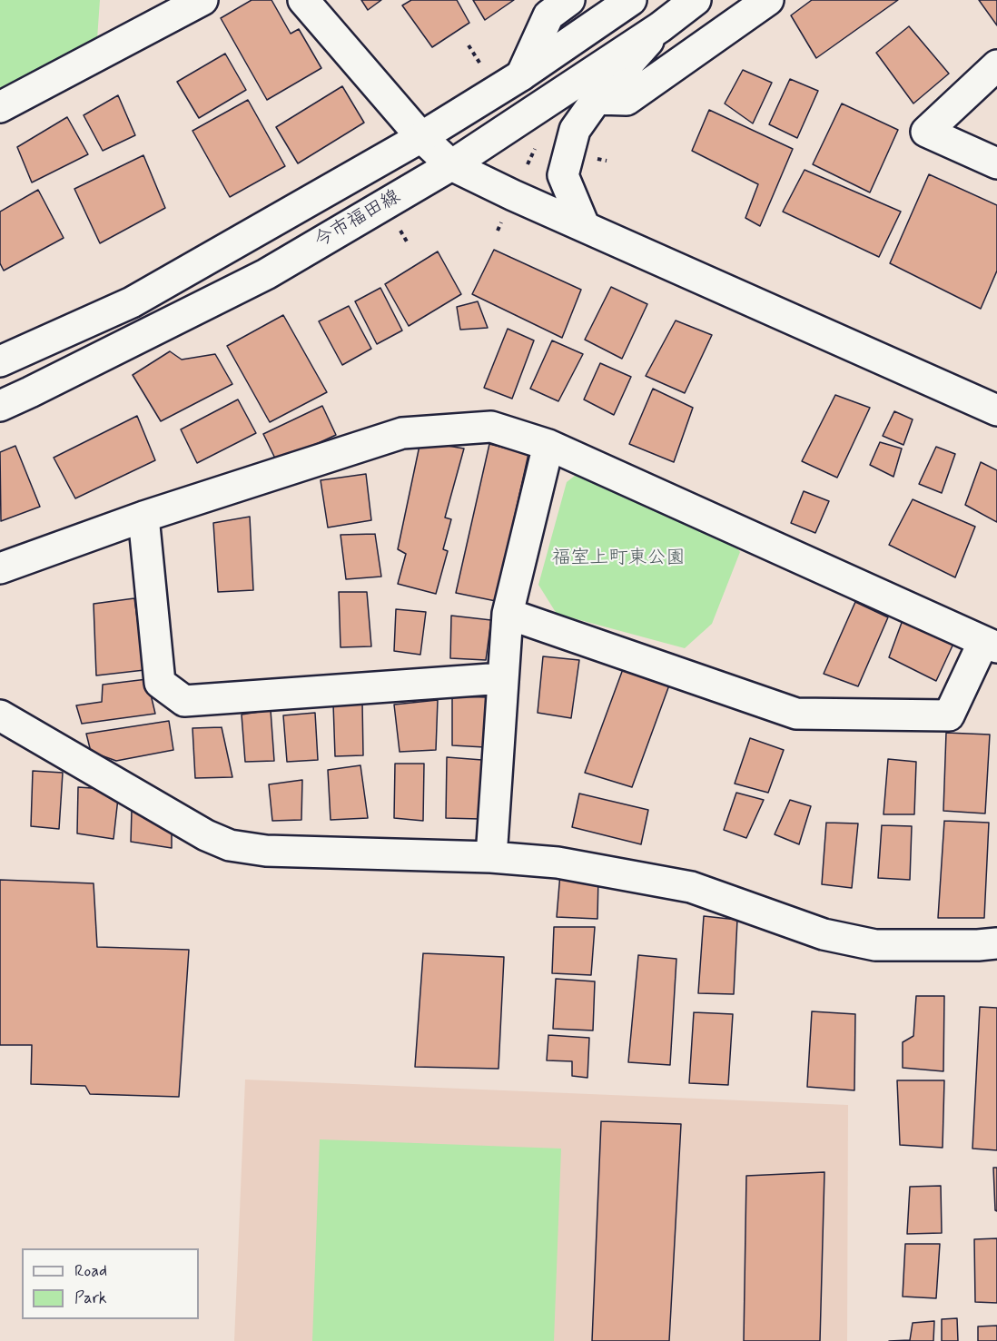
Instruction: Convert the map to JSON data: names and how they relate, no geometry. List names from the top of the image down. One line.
{"streets":{"street":["今市福田線"]},"parks":["福室上町東公園"],"legend":["Road","Park"]}
